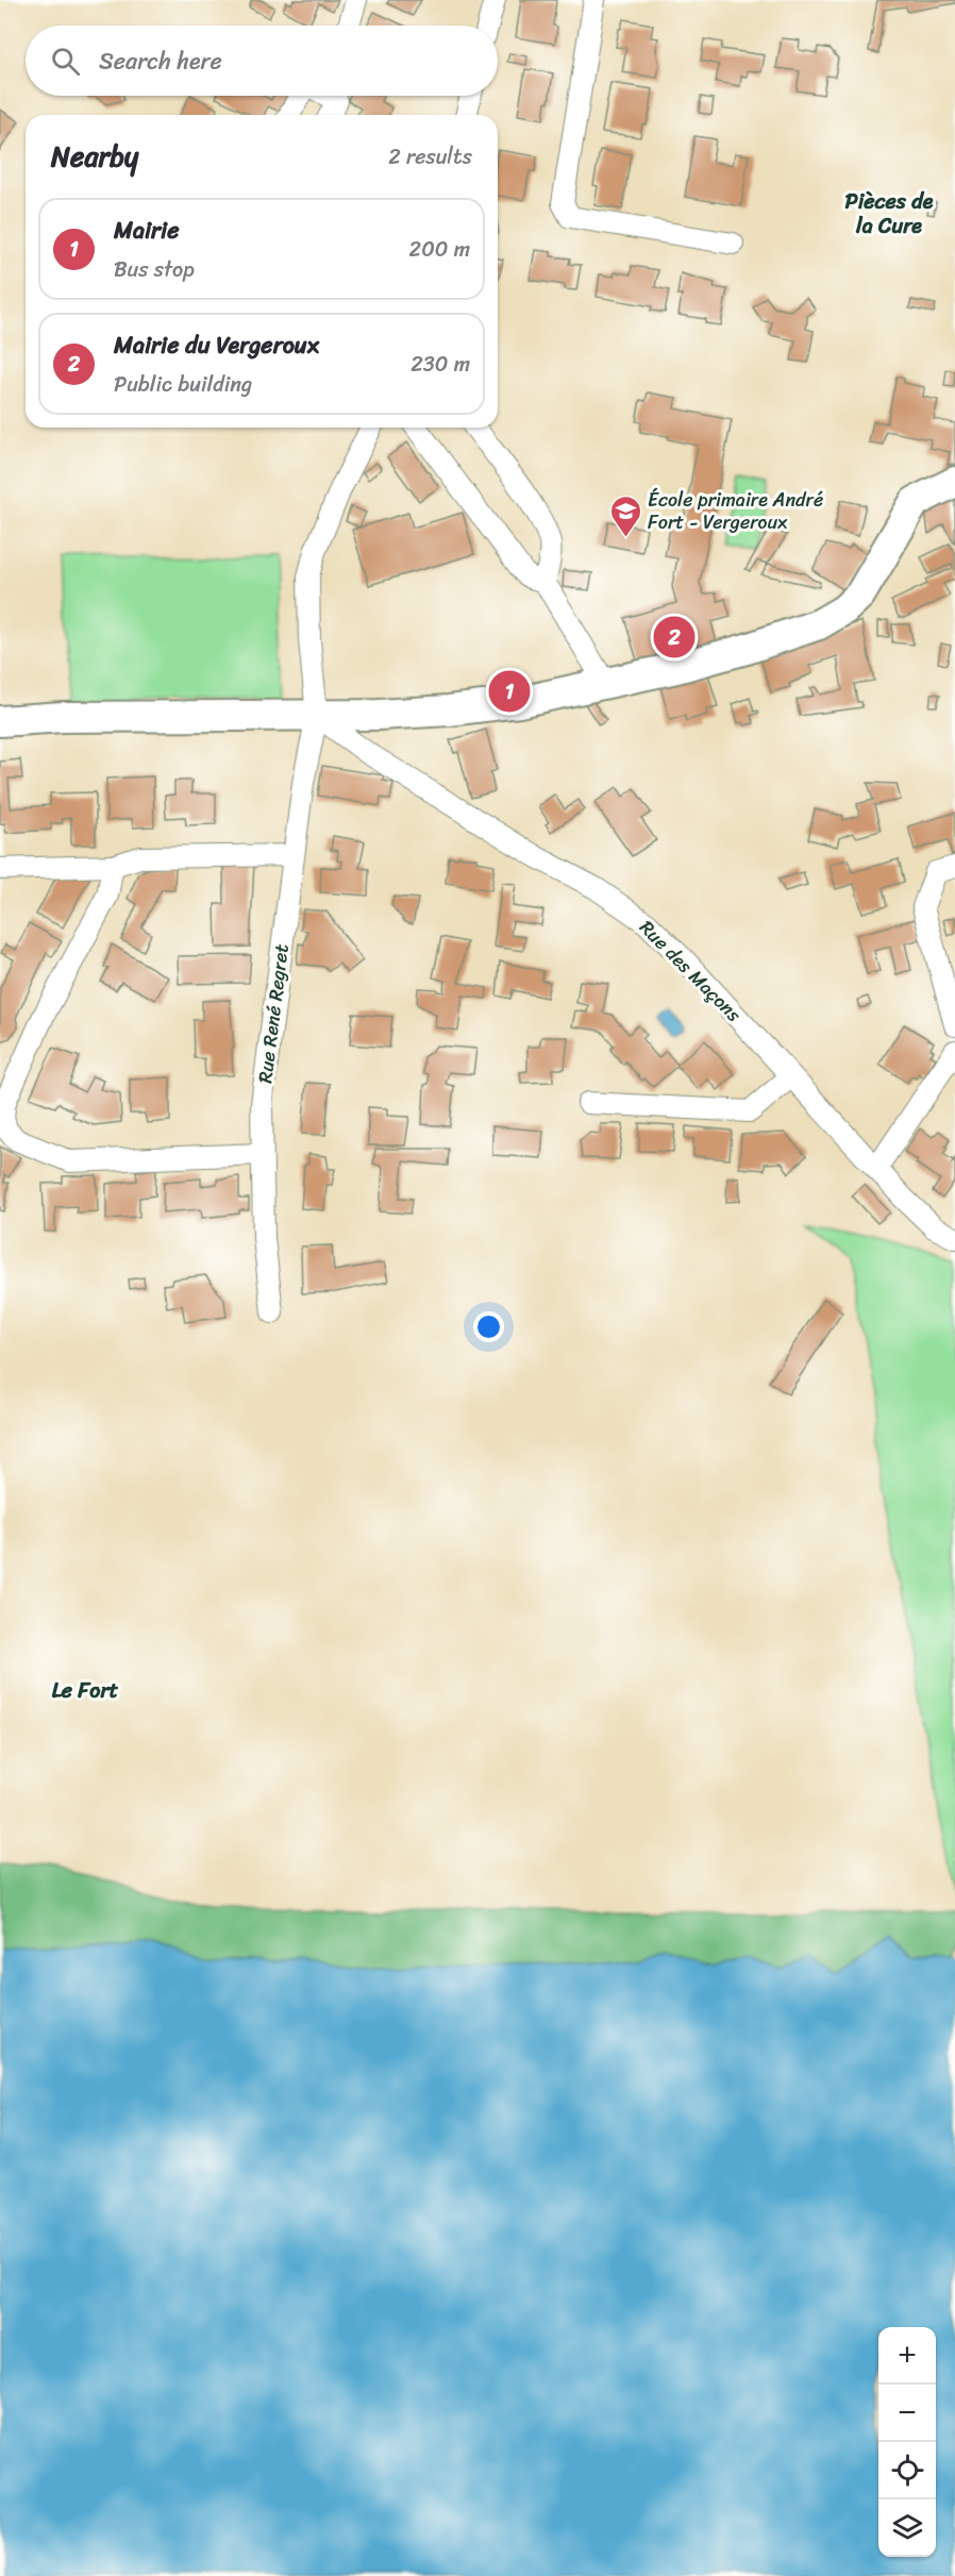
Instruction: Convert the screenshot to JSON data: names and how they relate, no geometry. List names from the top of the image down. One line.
{"streets":{"street":["Rue des Maçons","Rue René Regret"]},"crossings":[["Rue des Maçons","Rue René Regret"]],"districts":["Pièces de la Cure","Le Fort"],"places":{"school or university":["École primaire André Fort - Vergeroux"]},"page":{"search":"Search here","heading":["Nearby","2 results"],"list":[{"mark":"1","name":"Mairie","note":"Bus stop","value":"200 m"},{"mark":"2","name":"Mairie du Vergeroux","note":"Public building","value":"230 m"}],"pins":["2","1"],"map_buttons":["+","−"]}}
